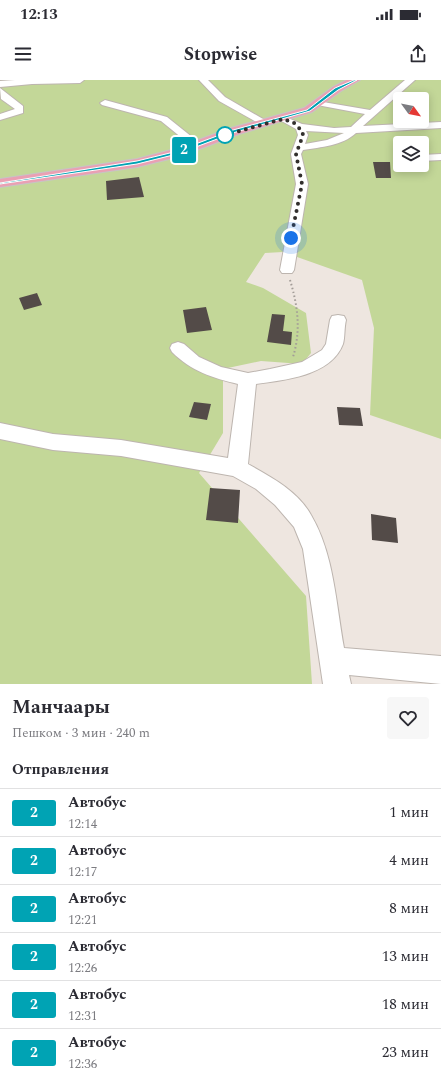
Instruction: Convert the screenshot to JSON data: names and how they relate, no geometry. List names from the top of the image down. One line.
{"lines":["bus line 2"],"north":"bottom right","page":{"status":"12:13","header":"Stopwise","on_map":"2","heading":[["Манчаары","Пешком · 3 мин · 240 m"],"Отправления"],"list":[{"mark":"2","name":"Автобус","note":"12:14","value":"1 мин"},{"mark":"2","name":"Автобус","note":"12:17","value":"4 мин"},{"mark":"2","name":"Автобус","note":"12:21","value":"8 мин"},{"mark":"2","name":"Автобус","note":"12:26","value":"13 мин"},{"mark":"2","name":"Автобус","note":"12:31","value":"18 мин"},{"mark":"2","name":"Автобус","note":"12:36","value":"23 мин"}]}}
